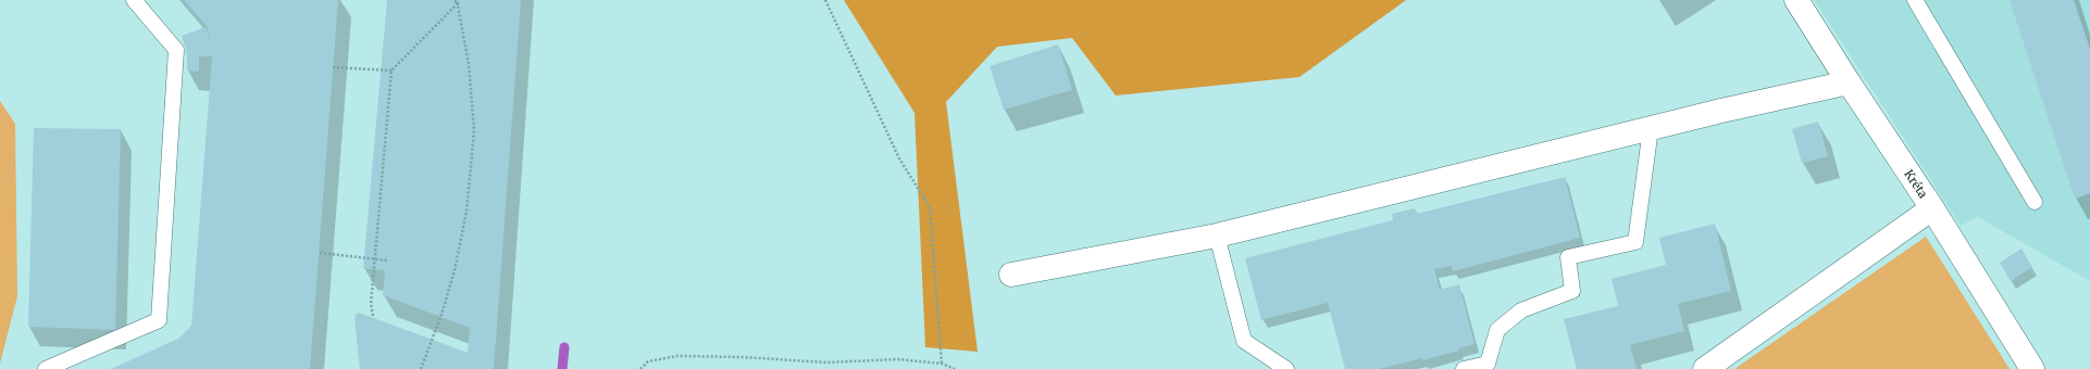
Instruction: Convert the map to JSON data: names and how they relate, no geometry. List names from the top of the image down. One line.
{"streets":{"street":["Kréta"]}}
